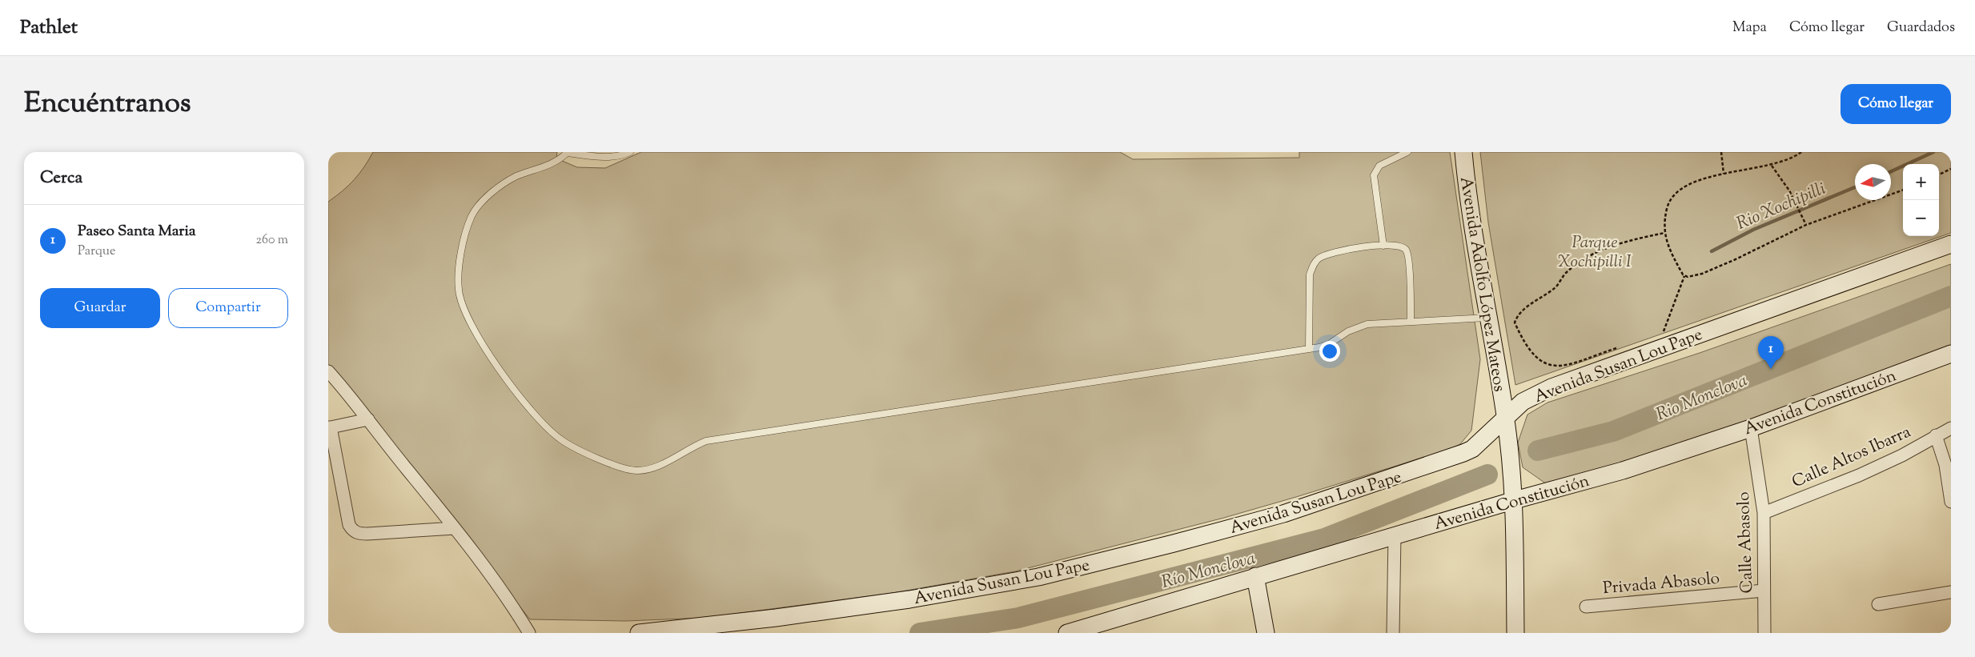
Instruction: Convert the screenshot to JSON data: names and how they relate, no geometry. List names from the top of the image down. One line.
{"streets":{"street":["Avenida Adolfo López Mateos","Avenida Susan Lou Pape","Avenida Constitución","Calle Altos Ibarra","Calle Abasolo","Privada Abasolo"]},"crossings":[["Avenida Adolfo López Mateos","Avenida Susan Lou Pape"],["Avenida Adolfo López Mateos","Avenida Constitución"],["Avenida Constitución","Calle Abasolo"],["Calle Altos Ibarra","Calle Abasolo"],["Calle Abasolo","Privada Abasolo"]],"water":["Rio Xochipilli","Rio Monclova","Río Monclova"],"parks":["Parque Xochipilli I"],"north":"left","page":{"header":"Pathlet","nav":["Mapa","Cómo llegar","Guardados"],"title":"Encuéntranos","buttons":["Cómo llegar",["Guardar","Compartir"]],"heading":"Cerca","map_buttons":["+","−"],"list":[{"mark":"1","name":"Paseo Santa Maria","note":"Parque","value":"260 m"}],"pins":"1"}}
